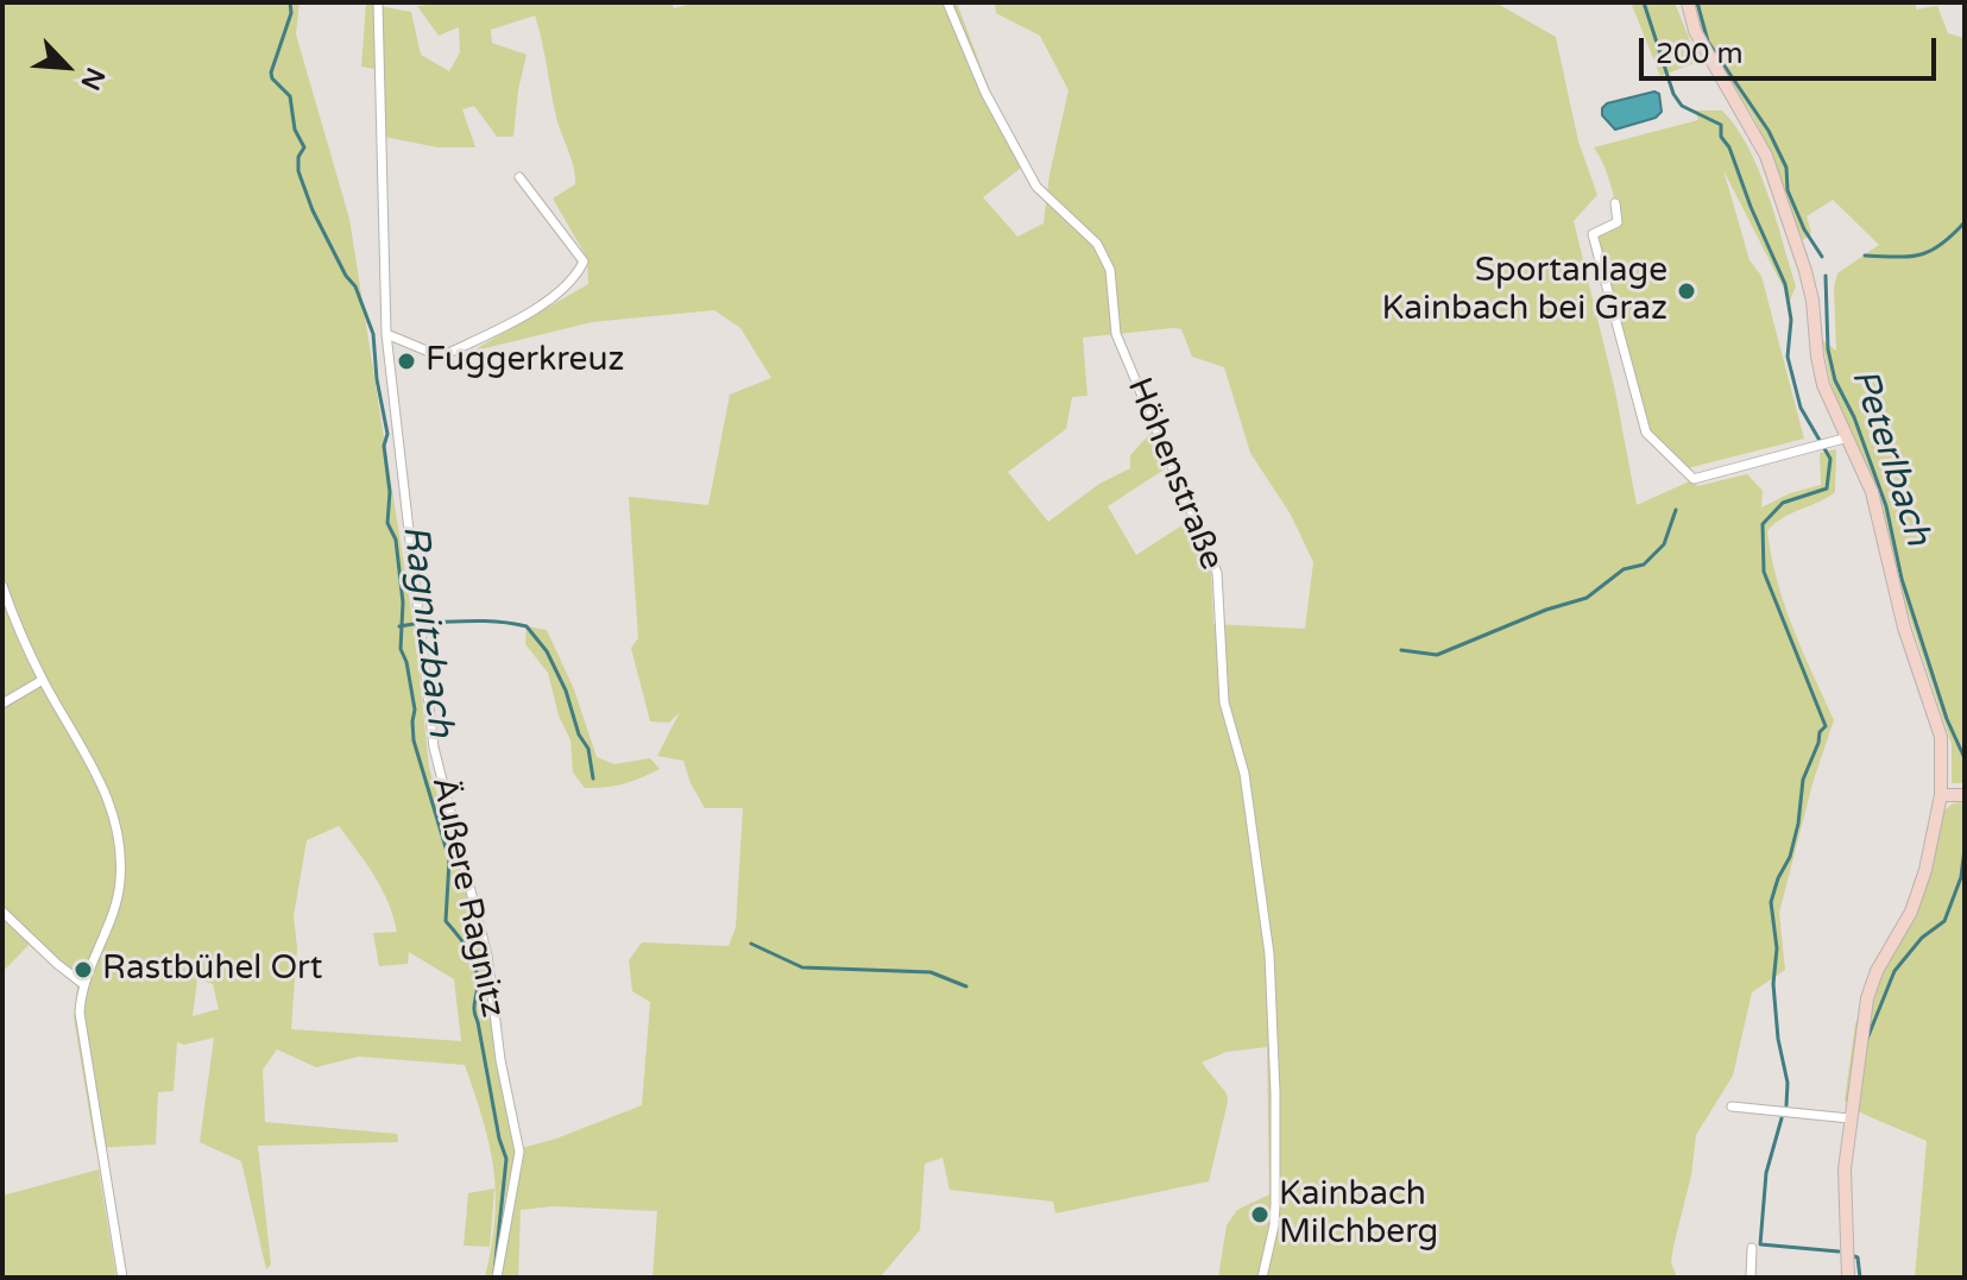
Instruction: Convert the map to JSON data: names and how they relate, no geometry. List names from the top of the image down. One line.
{"streets":{"street":["Höhenstraße","Äußere Ragnitz"]},"water":["Peterlbach","Ragnitzbach"],"places":["Sportanlage Kainbach bei Graz","Fuggerkreuz","Rastbühel Ort","Kainbach Milchberg"],"scale_bar":"200 m","north":"bottom right"}
